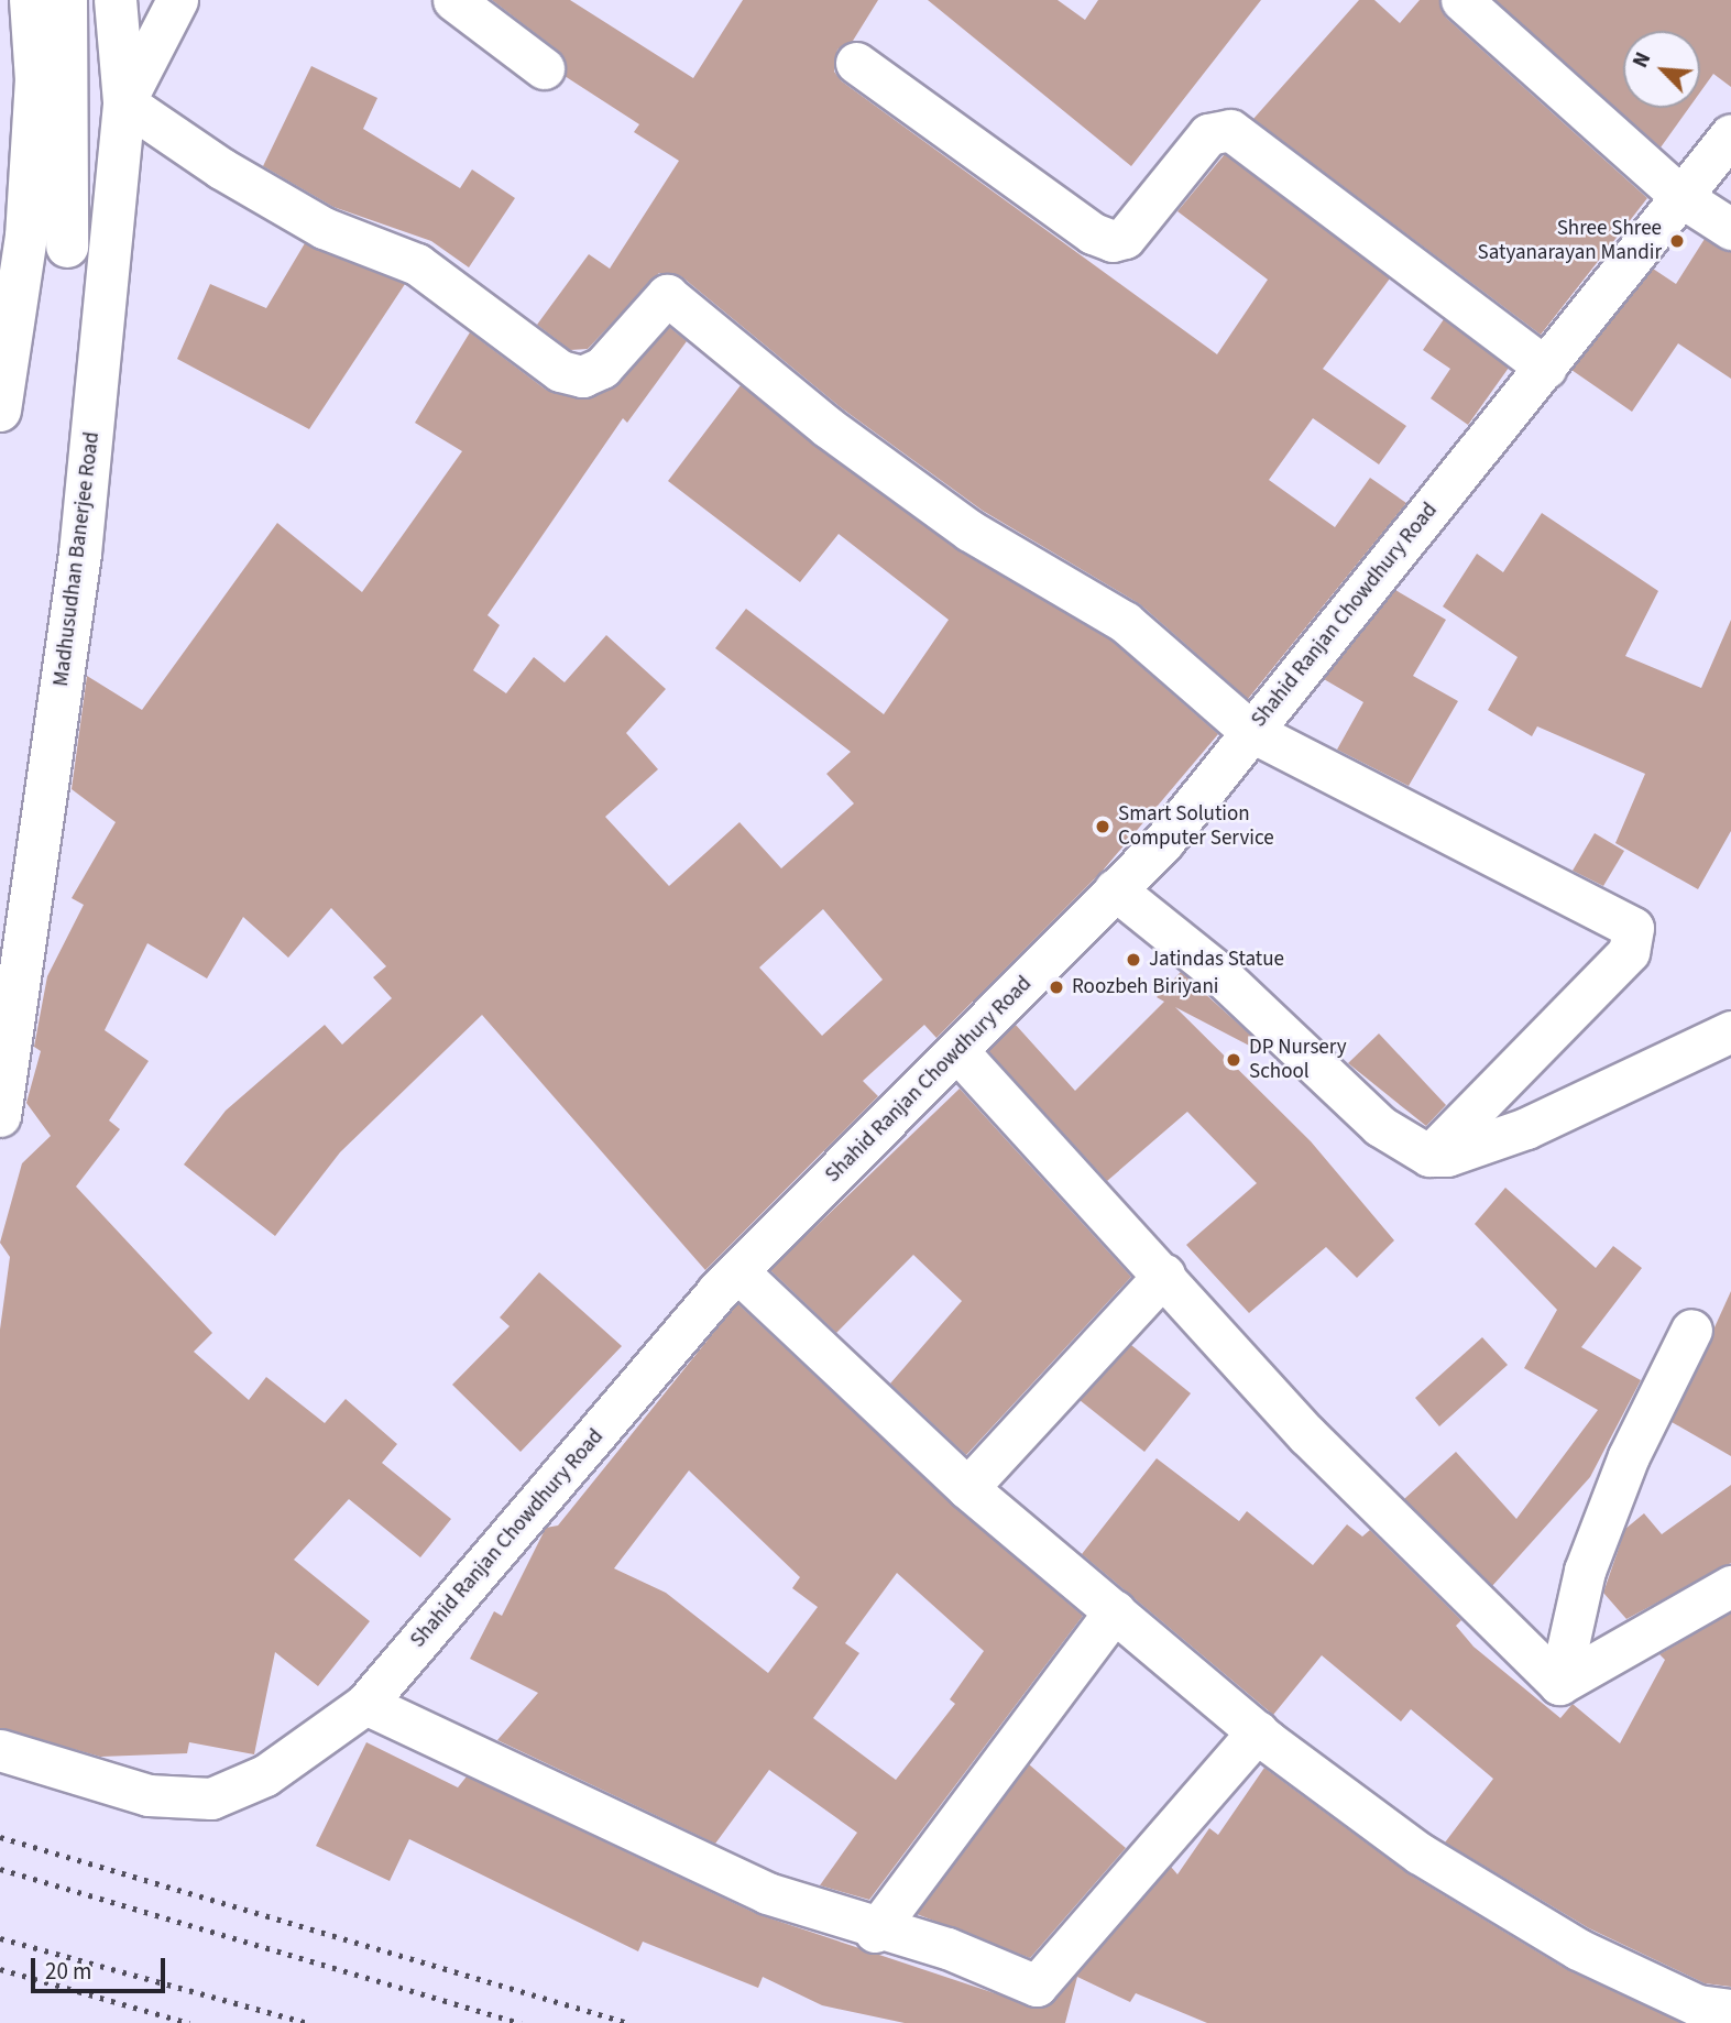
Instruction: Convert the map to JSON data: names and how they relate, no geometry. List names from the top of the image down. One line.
{"streets":{"street":["Madhusudhan Banerjee Road","Shahid Ranjan Chowdhury Road"]},"places":["Shree Shree Satyanarayan Mandir","Smart Solution Computer Service","Jatindas Statue","Roozbeh Biriyani","DP Nursery School"],"scale_bar":"20 m","north":"top left"}
